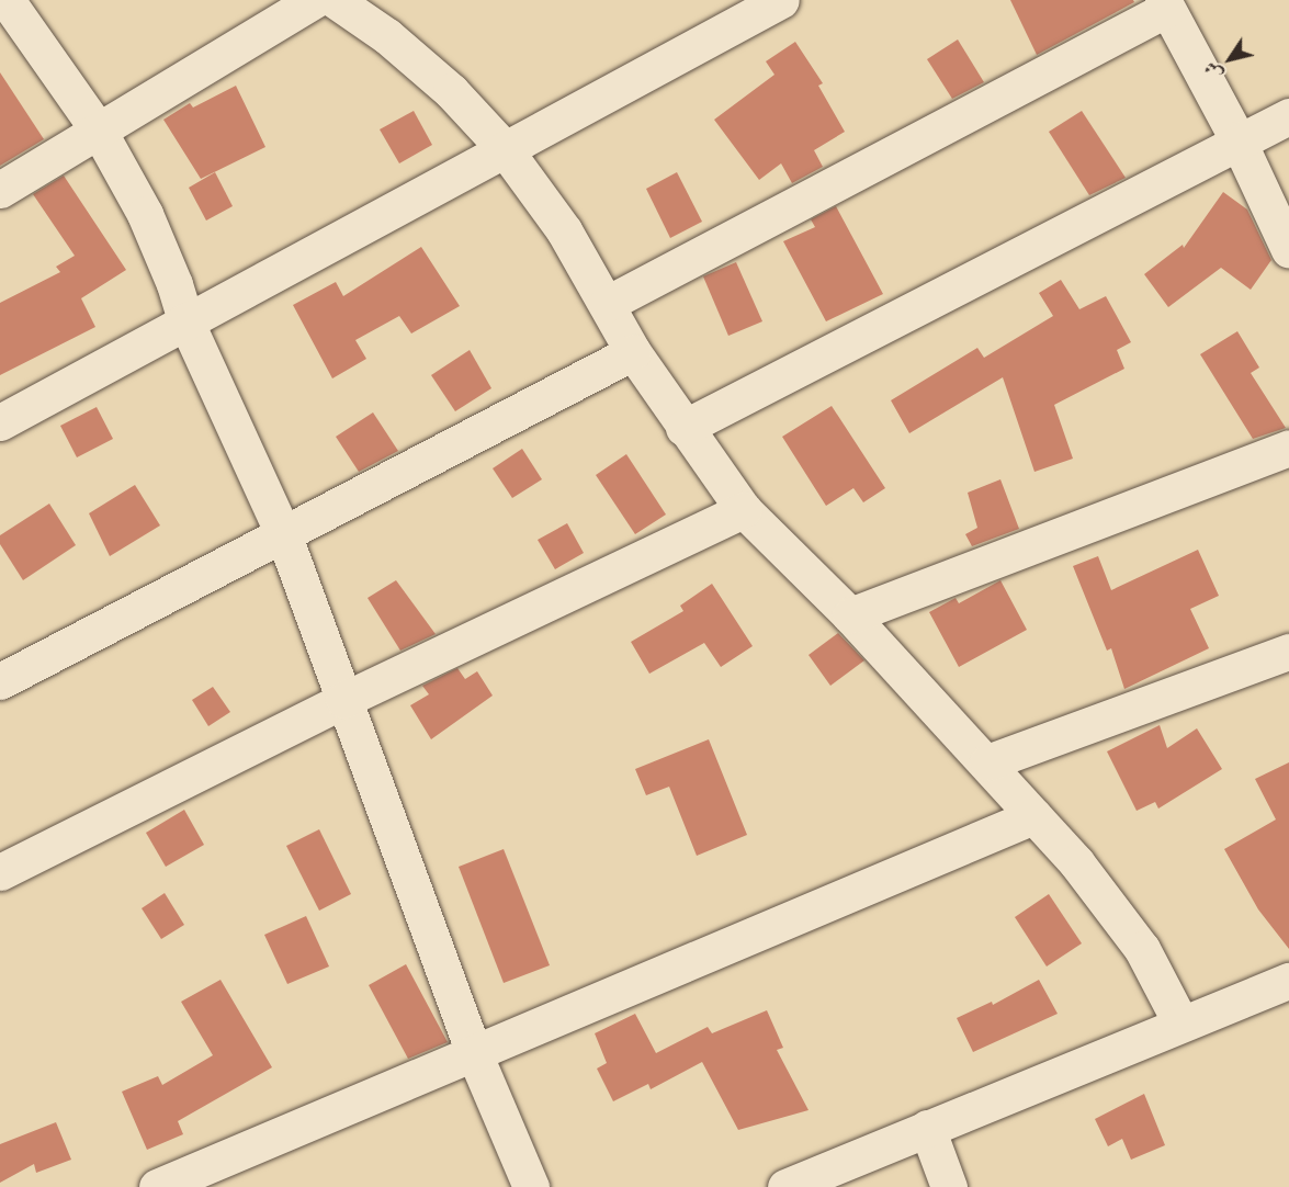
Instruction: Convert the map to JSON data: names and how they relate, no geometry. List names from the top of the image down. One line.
{"north":"bottom left"}
